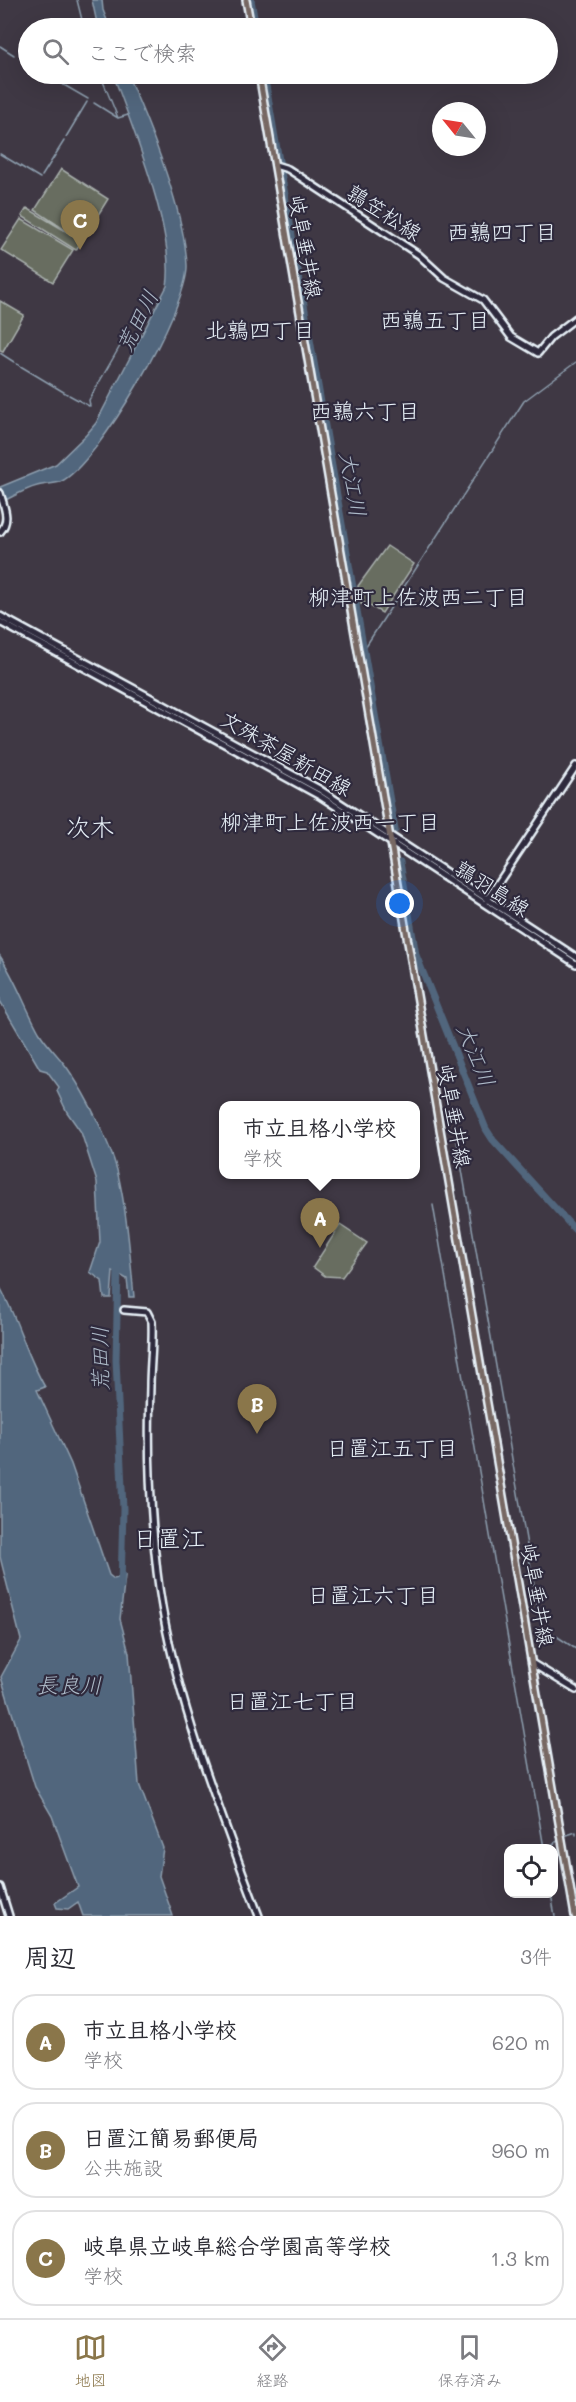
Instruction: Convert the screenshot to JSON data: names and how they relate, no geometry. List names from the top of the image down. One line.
{"streets":{"main road":["鶉笠松線","岐阜垂井線","文殊茶屋新田線","鶉羽島線"]},"crossings":[["鶉笠松線","岐阜垂井線"],["岐阜垂井線","文殊茶屋新田線"],["岐阜垂井線","鶉羽島線"],["文殊茶屋新田線","鶉羽島線"]],"districts":["西鶉四丁目","西鶉五丁目","北鶉四丁目","西鶉六丁目","柳津町上佐波西二丁目","柳津町上佐波西一丁目","次木","日置江五丁目","日置江","日置江六丁目","日置江七丁目"],"water":["荒田川","大江川","長良川"],"north":"top left","page":{"search":"ここで検索","pins":["C","A","B"],"popup":["市立且格小学校","学校"],"heading":["周辺","3件"],"list":[{"mark":"A","name":"市立且格小学校","note":"学校","value":"620 m"},{"mark":"B","name":"日置江簡易郵便局","note":"公共施設","value":"960 m"},{"mark":"C","name":"岐阜県立岐阜総合学園高等学校","note":"学校","value":"1.3 km"}],"nav":["地図","経路","保存済み"]}}
